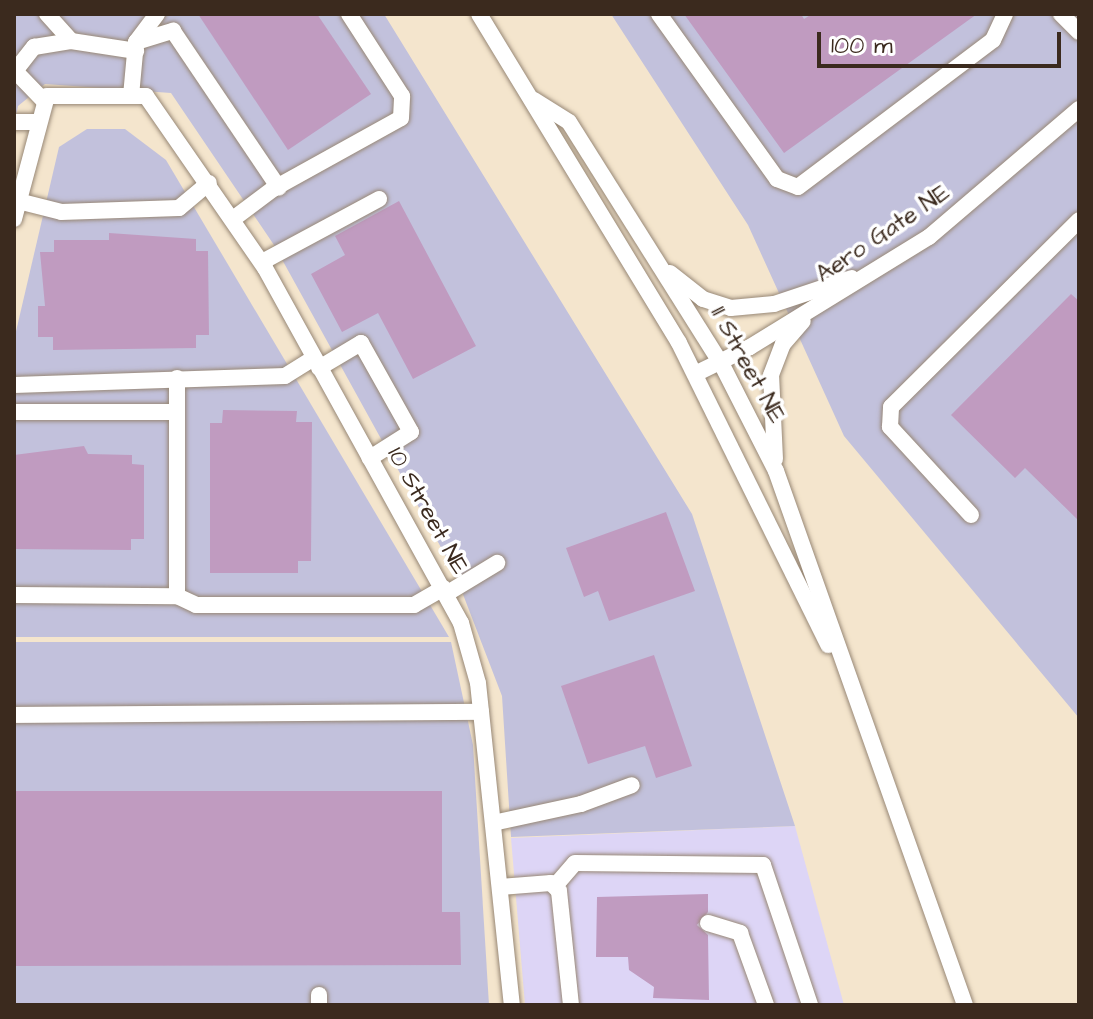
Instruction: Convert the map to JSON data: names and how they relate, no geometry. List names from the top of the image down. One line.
{"streets":{"street":["Aero Gate NE","11 Street NE","10 Street NE"]},"crossings":[["Aero Gate NE","11 Street NE"]],"scale_bar":"100 m"}
